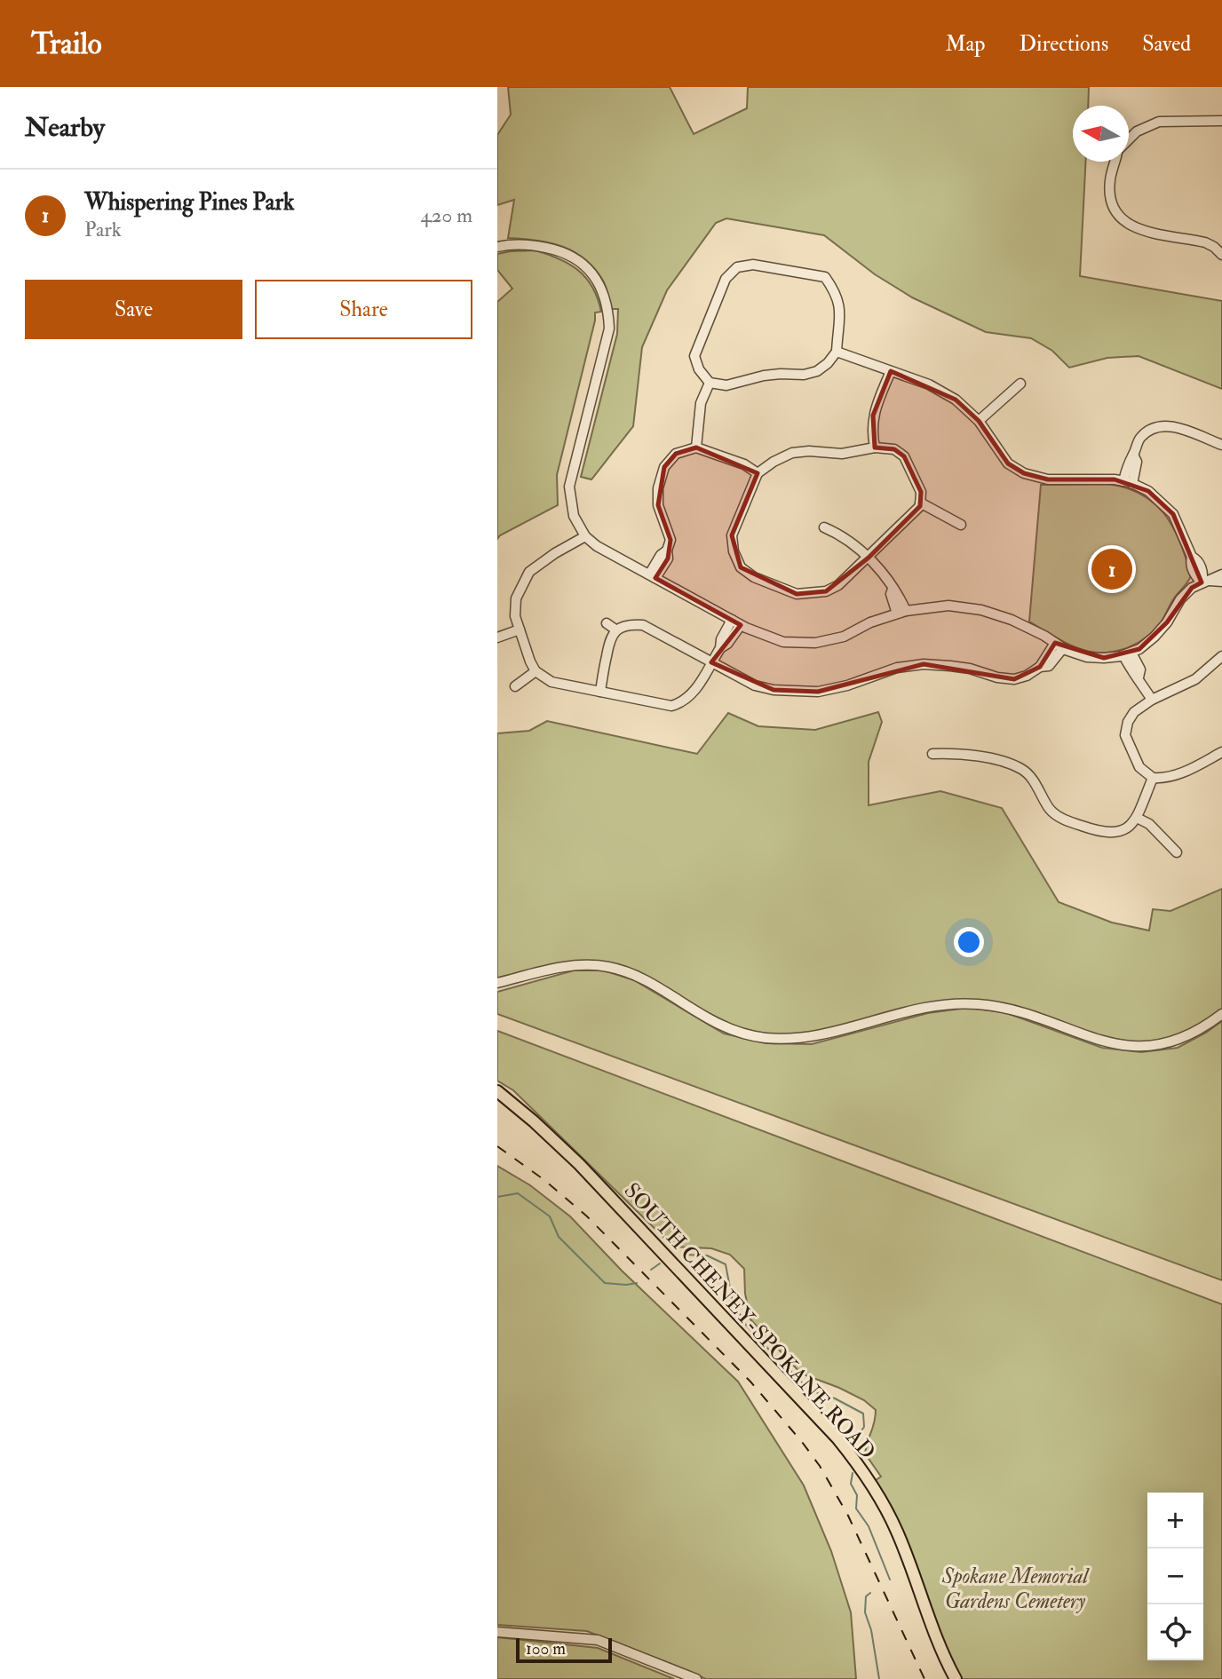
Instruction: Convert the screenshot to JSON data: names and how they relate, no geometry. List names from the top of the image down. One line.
{"streets":{"main road":["SOUTH CHENEY-SPOKANE ROAD"]},"parks":["Spokane Memorial Gardens Cemetery"],"scale_bar":"100 m","north":"left","page":{"header":"Trailo","nav":["Map","Directions","Saved"],"heading":"Nearby","list":[{"mark":"1","name":"Whispering Pines Park","note":"Park","value":"420 m"}],"buttons":["Save","Share"],"pins":"1","map_buttons":["+","−"],"scale":"100 m"}}
